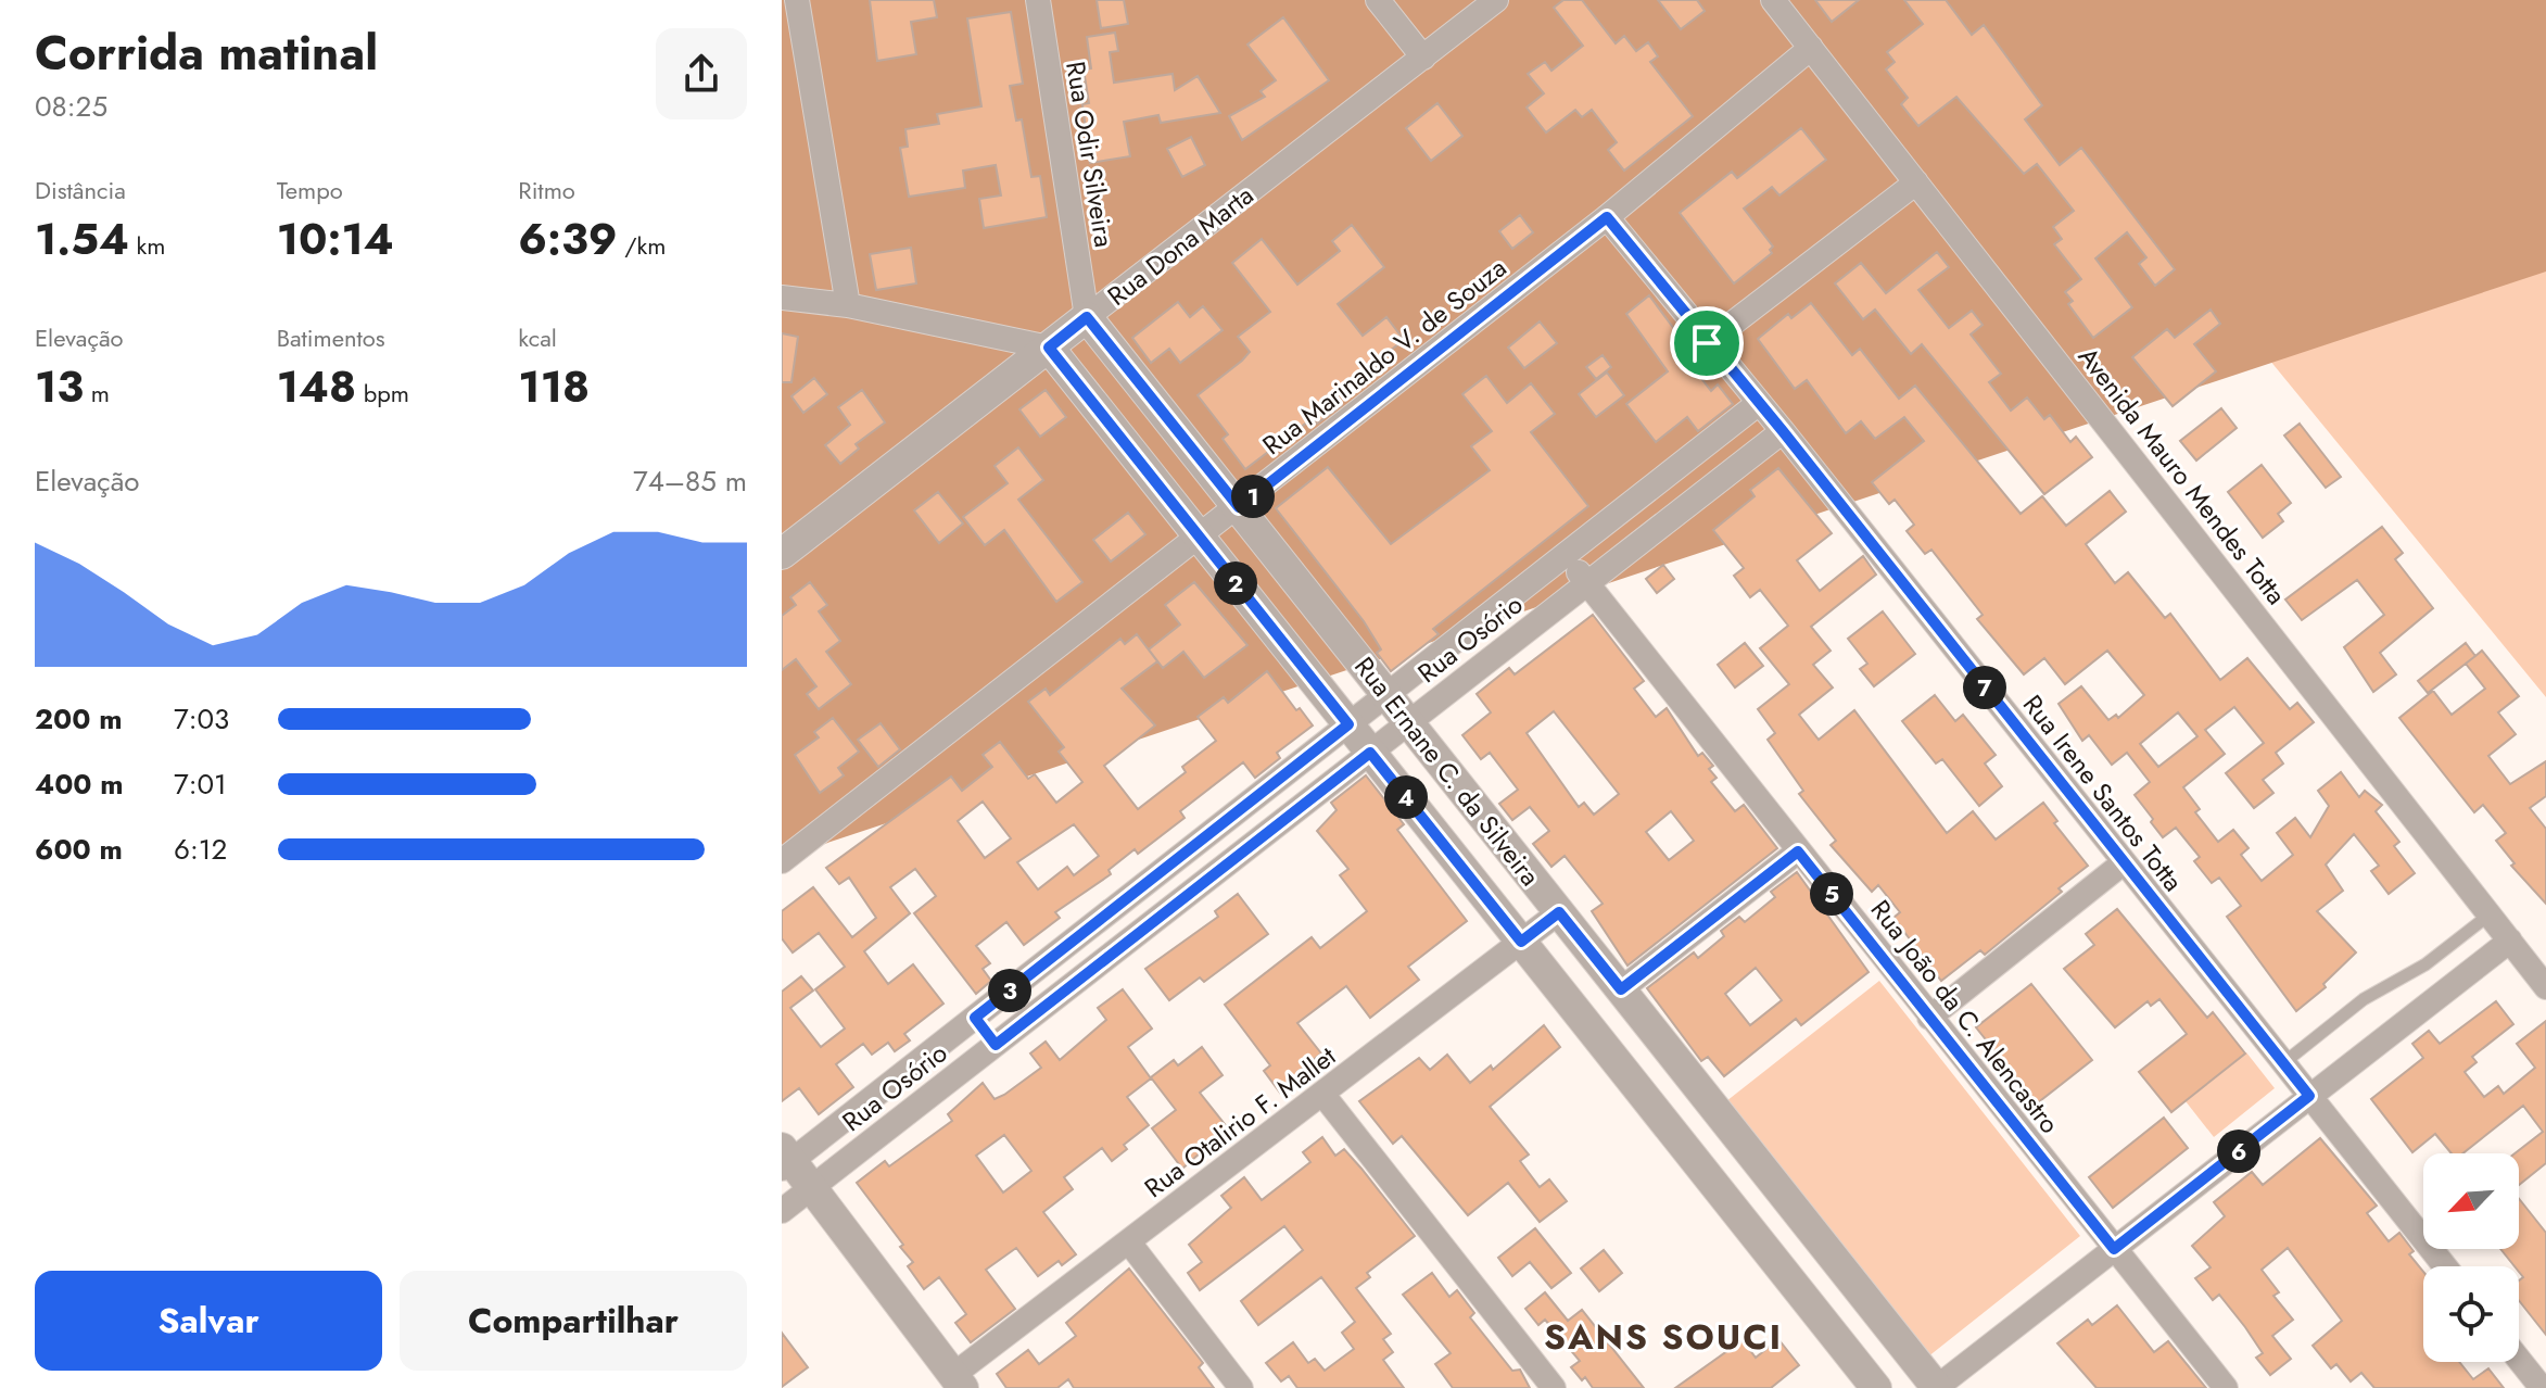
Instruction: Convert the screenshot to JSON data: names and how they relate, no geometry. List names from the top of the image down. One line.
{"streets":{"street":["Rua Odir Silveira","Rua Dona Marta","Rua Marinaldo V. de Souza","Avenida Mauro Mendes Totta","Rua Osório","Rua Ernane C. da Silveira","Rua Irene Santos Totta","Rua João da C. Alencastro","Rua Otalirio F. Mallet"]},"crossings":[["Rua Odir Silveira","Rua Dona Marta"],["Rua Odir Silveira","Rua Ernane C. da Silveira"],["Rua Dona Marta","Rua Ernane C. da Silveira"],["Rua Marinaldo V. de Souza","Avenida Mauro Mendes Totta"],["Rua Marinaldo V. de Souza","Rua Ernane C. da Silveira"],["Rua Marinaldo V. de Souza","Rua Irene Santos Totta"],["Rua Osório","Rua Ernane C. da Silveira"],["Rua Osório","Rua Irene Santos Totta"],["Rua Osório","Rua João da C. Alencastro"],["Rua Ernane C. da Silveira","Rua Otalirio F. Mallet"]],"districts":["SANS SOUCI"],"north":"bottom left","page":{"heading":["Corrida matinal","08:25"],"stats":[["Distância","1.54 km"],["Tempo","10:14"],["Ritmo","6:39 /km"],["Elevação","13 m"],["Batimentos","148 bpm"],["kcal","118"]],"chart":["Elevação","74–85 m"],"pins":["1","2","7","4","5","3","6"],"list":[{"name":"200 m","note":"7:03"},{"name":"400 m","note":"7:01"},{"name":"600 m","note":"6:12"}],"buttons":["Salvar","Compartilhar"]}}
